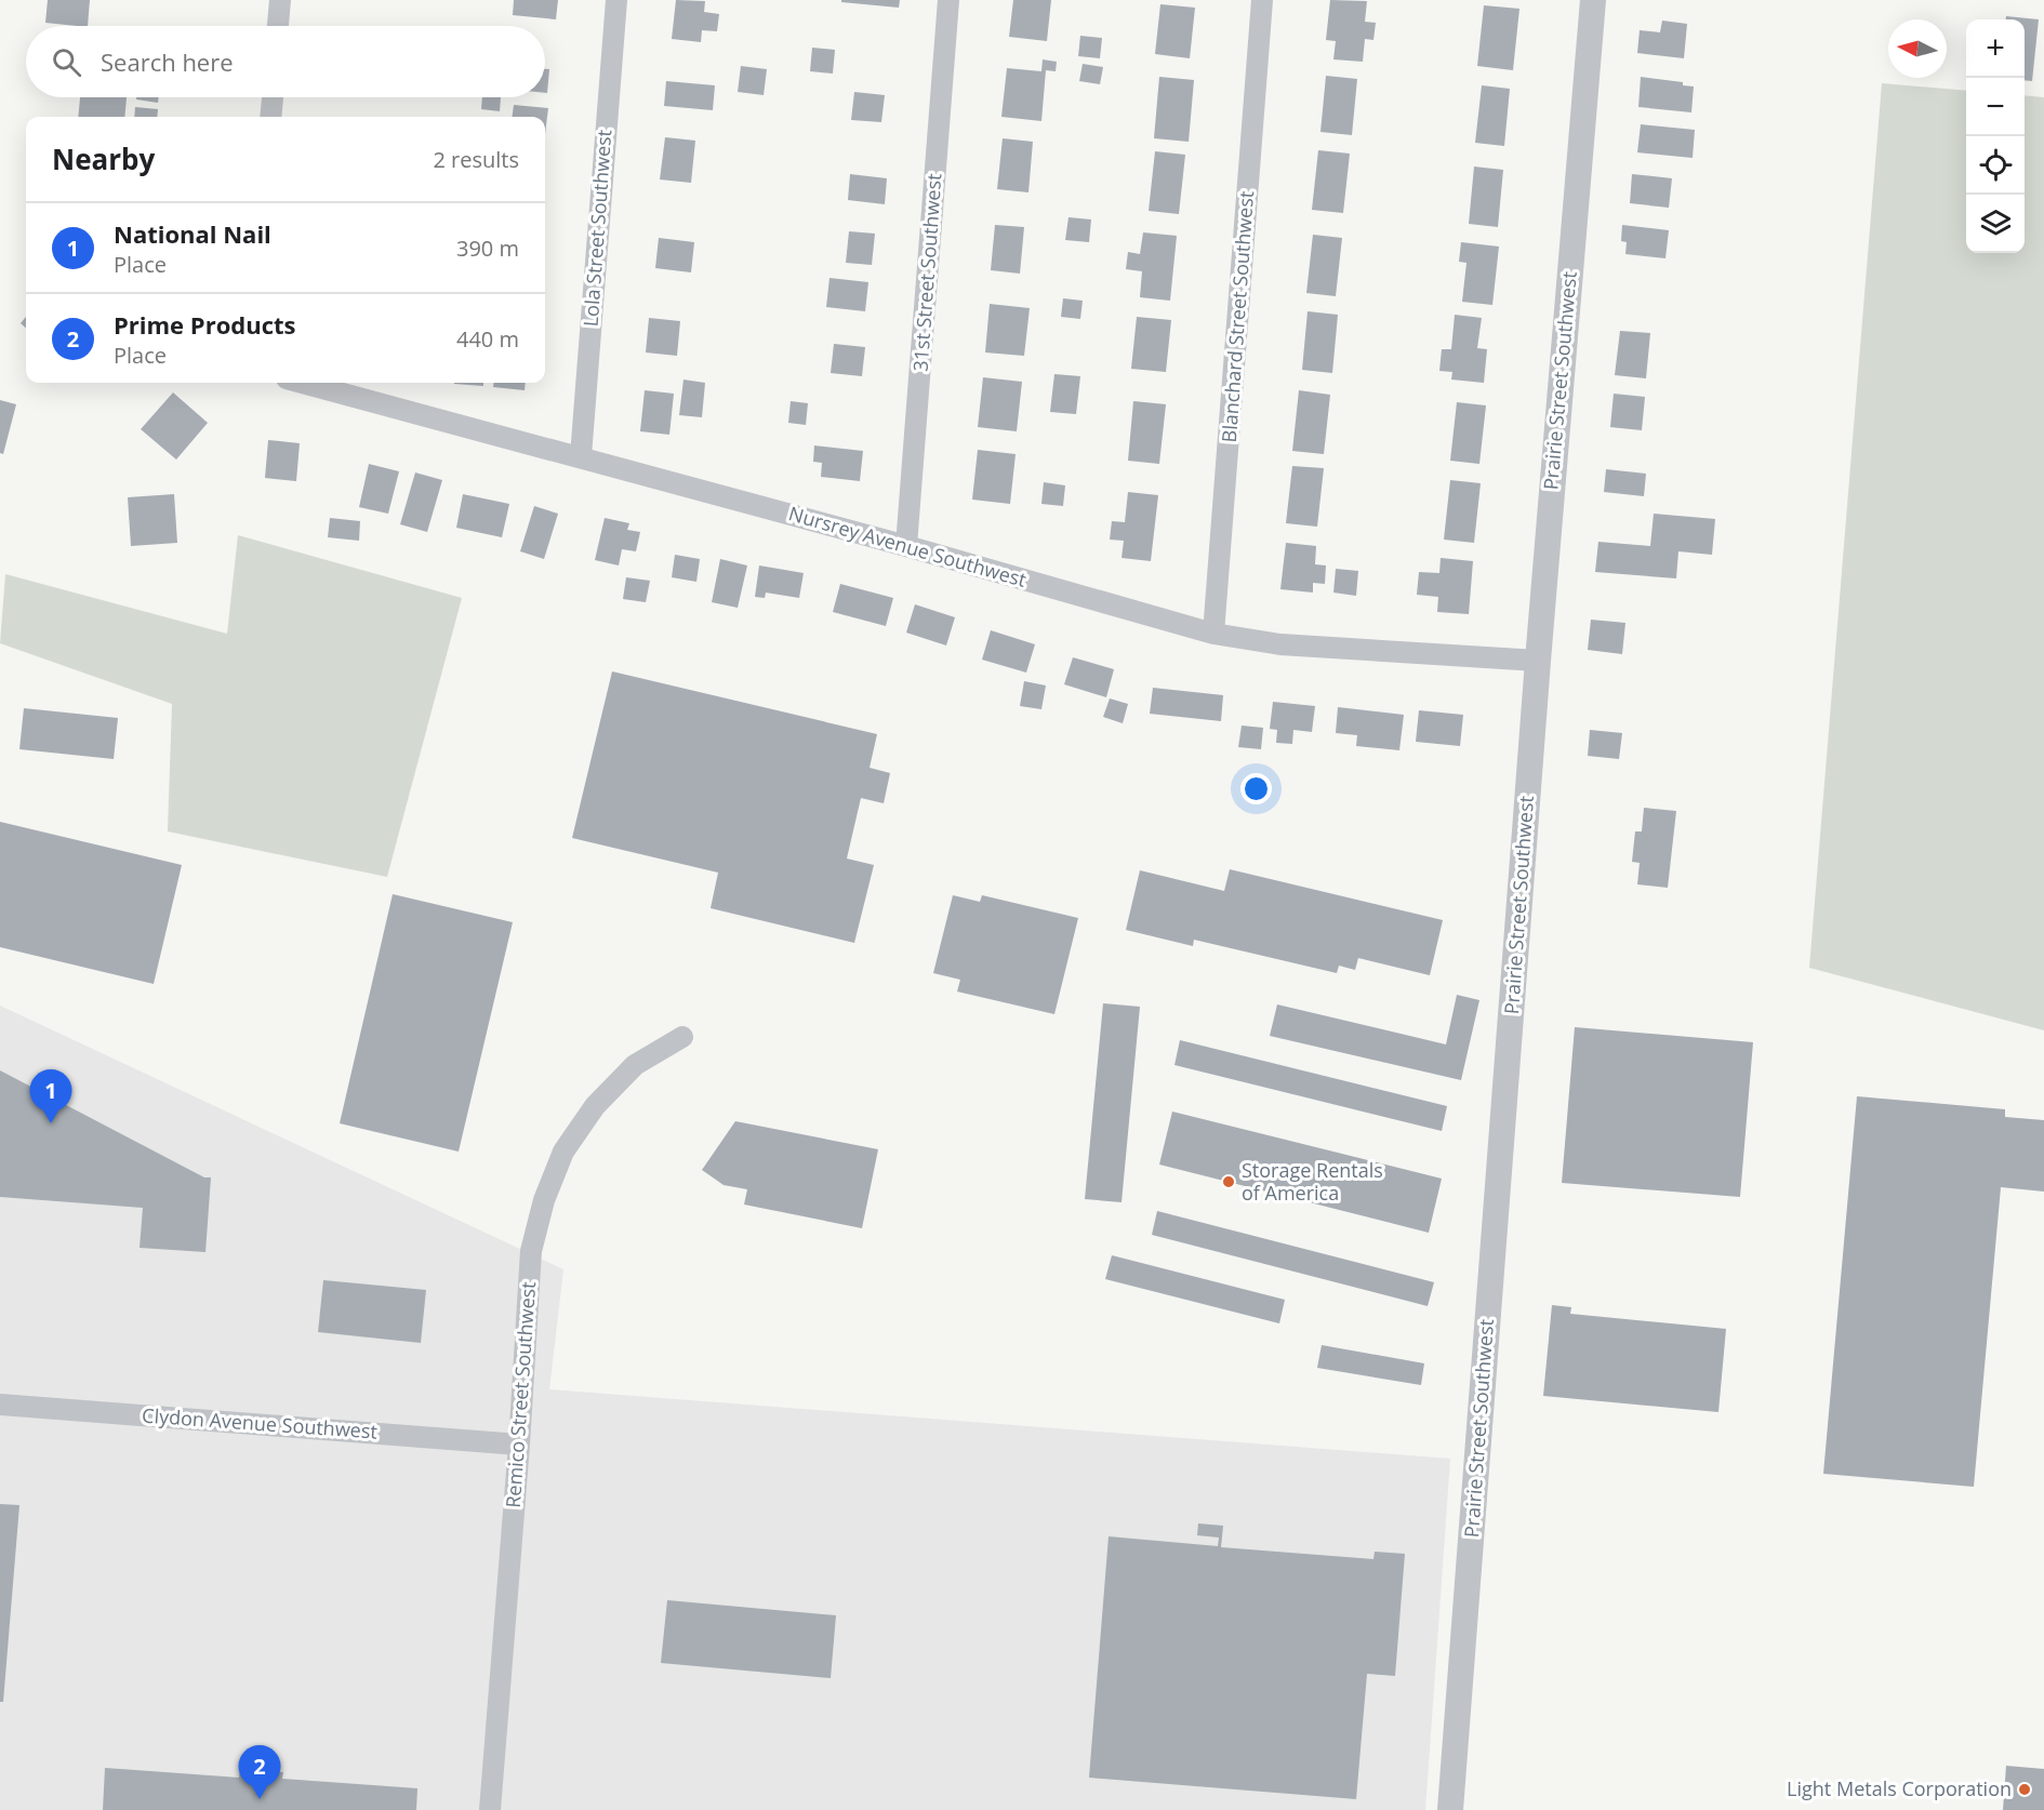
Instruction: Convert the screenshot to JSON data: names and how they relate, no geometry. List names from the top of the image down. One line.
{"streets":{"street":["Lola Street Southwest","31st Street Southwest","Blanchard Street Southwest","Prairie Street Southwest","Nursrey Avenue Southwest","Remico Street Southwest","Clydon Avenue Southwest"]},"crossings":[["Lola Street Southwest","Nursrey Avenue Southwest"],["31st Street Southwest","Nursrey Avenue Southwest"],["Blanchard Street Southwest","Nursrey Avenue Southwest"],["Prairie Street Southwest","Nursrey Avenue Southwest"],["Remico Street Southwest","Clydon Avenue Southwest"]],"places":["Storage Rentals of America","Light Metals Corporation"],"north":"left","page":{"map_buttons":["+","−"],"search":"Search here","heading":["Nearby","2 results"],"list":[{"mark":"1","name":"National Nail","note":"Place","value":"390 m"},{"mark":"2","name":"Prime Products","note":"Place","value":"440 m"}],"pins":["1","2"]}}
